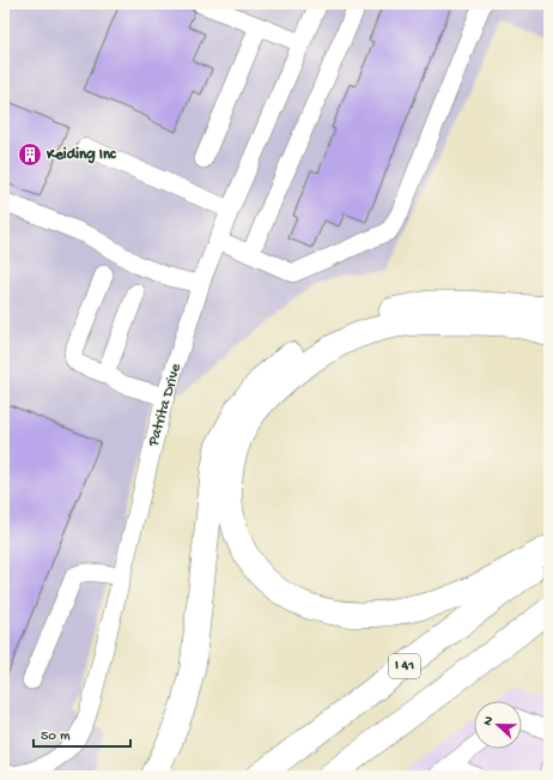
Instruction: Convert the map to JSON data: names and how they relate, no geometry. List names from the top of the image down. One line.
{"streets":{"highway":["I 41"],"street":["Patrita Drive"]},"places":{"building":["Keiding Inc"]},"scale_bar":"50 m","north":"left"}
